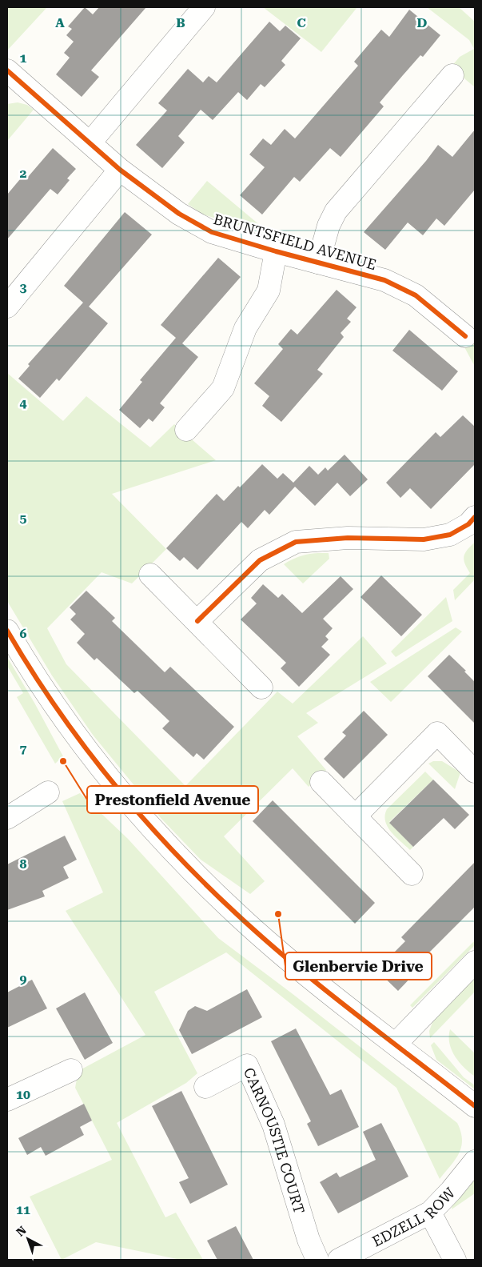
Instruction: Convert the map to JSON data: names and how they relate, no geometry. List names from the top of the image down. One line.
{"streets":{"street":["BRUNTSFIELD AVENUE","CARNOUSTIE COURT","EDZELL ROW"]},"places":["Prestonfield Avenue","Glenbervie Drive"],"north":"top left","grid":{"columns":["A","B","C","D"],"rows":["1","2","3","4","5","6","7","8","9","10","11"]}}
